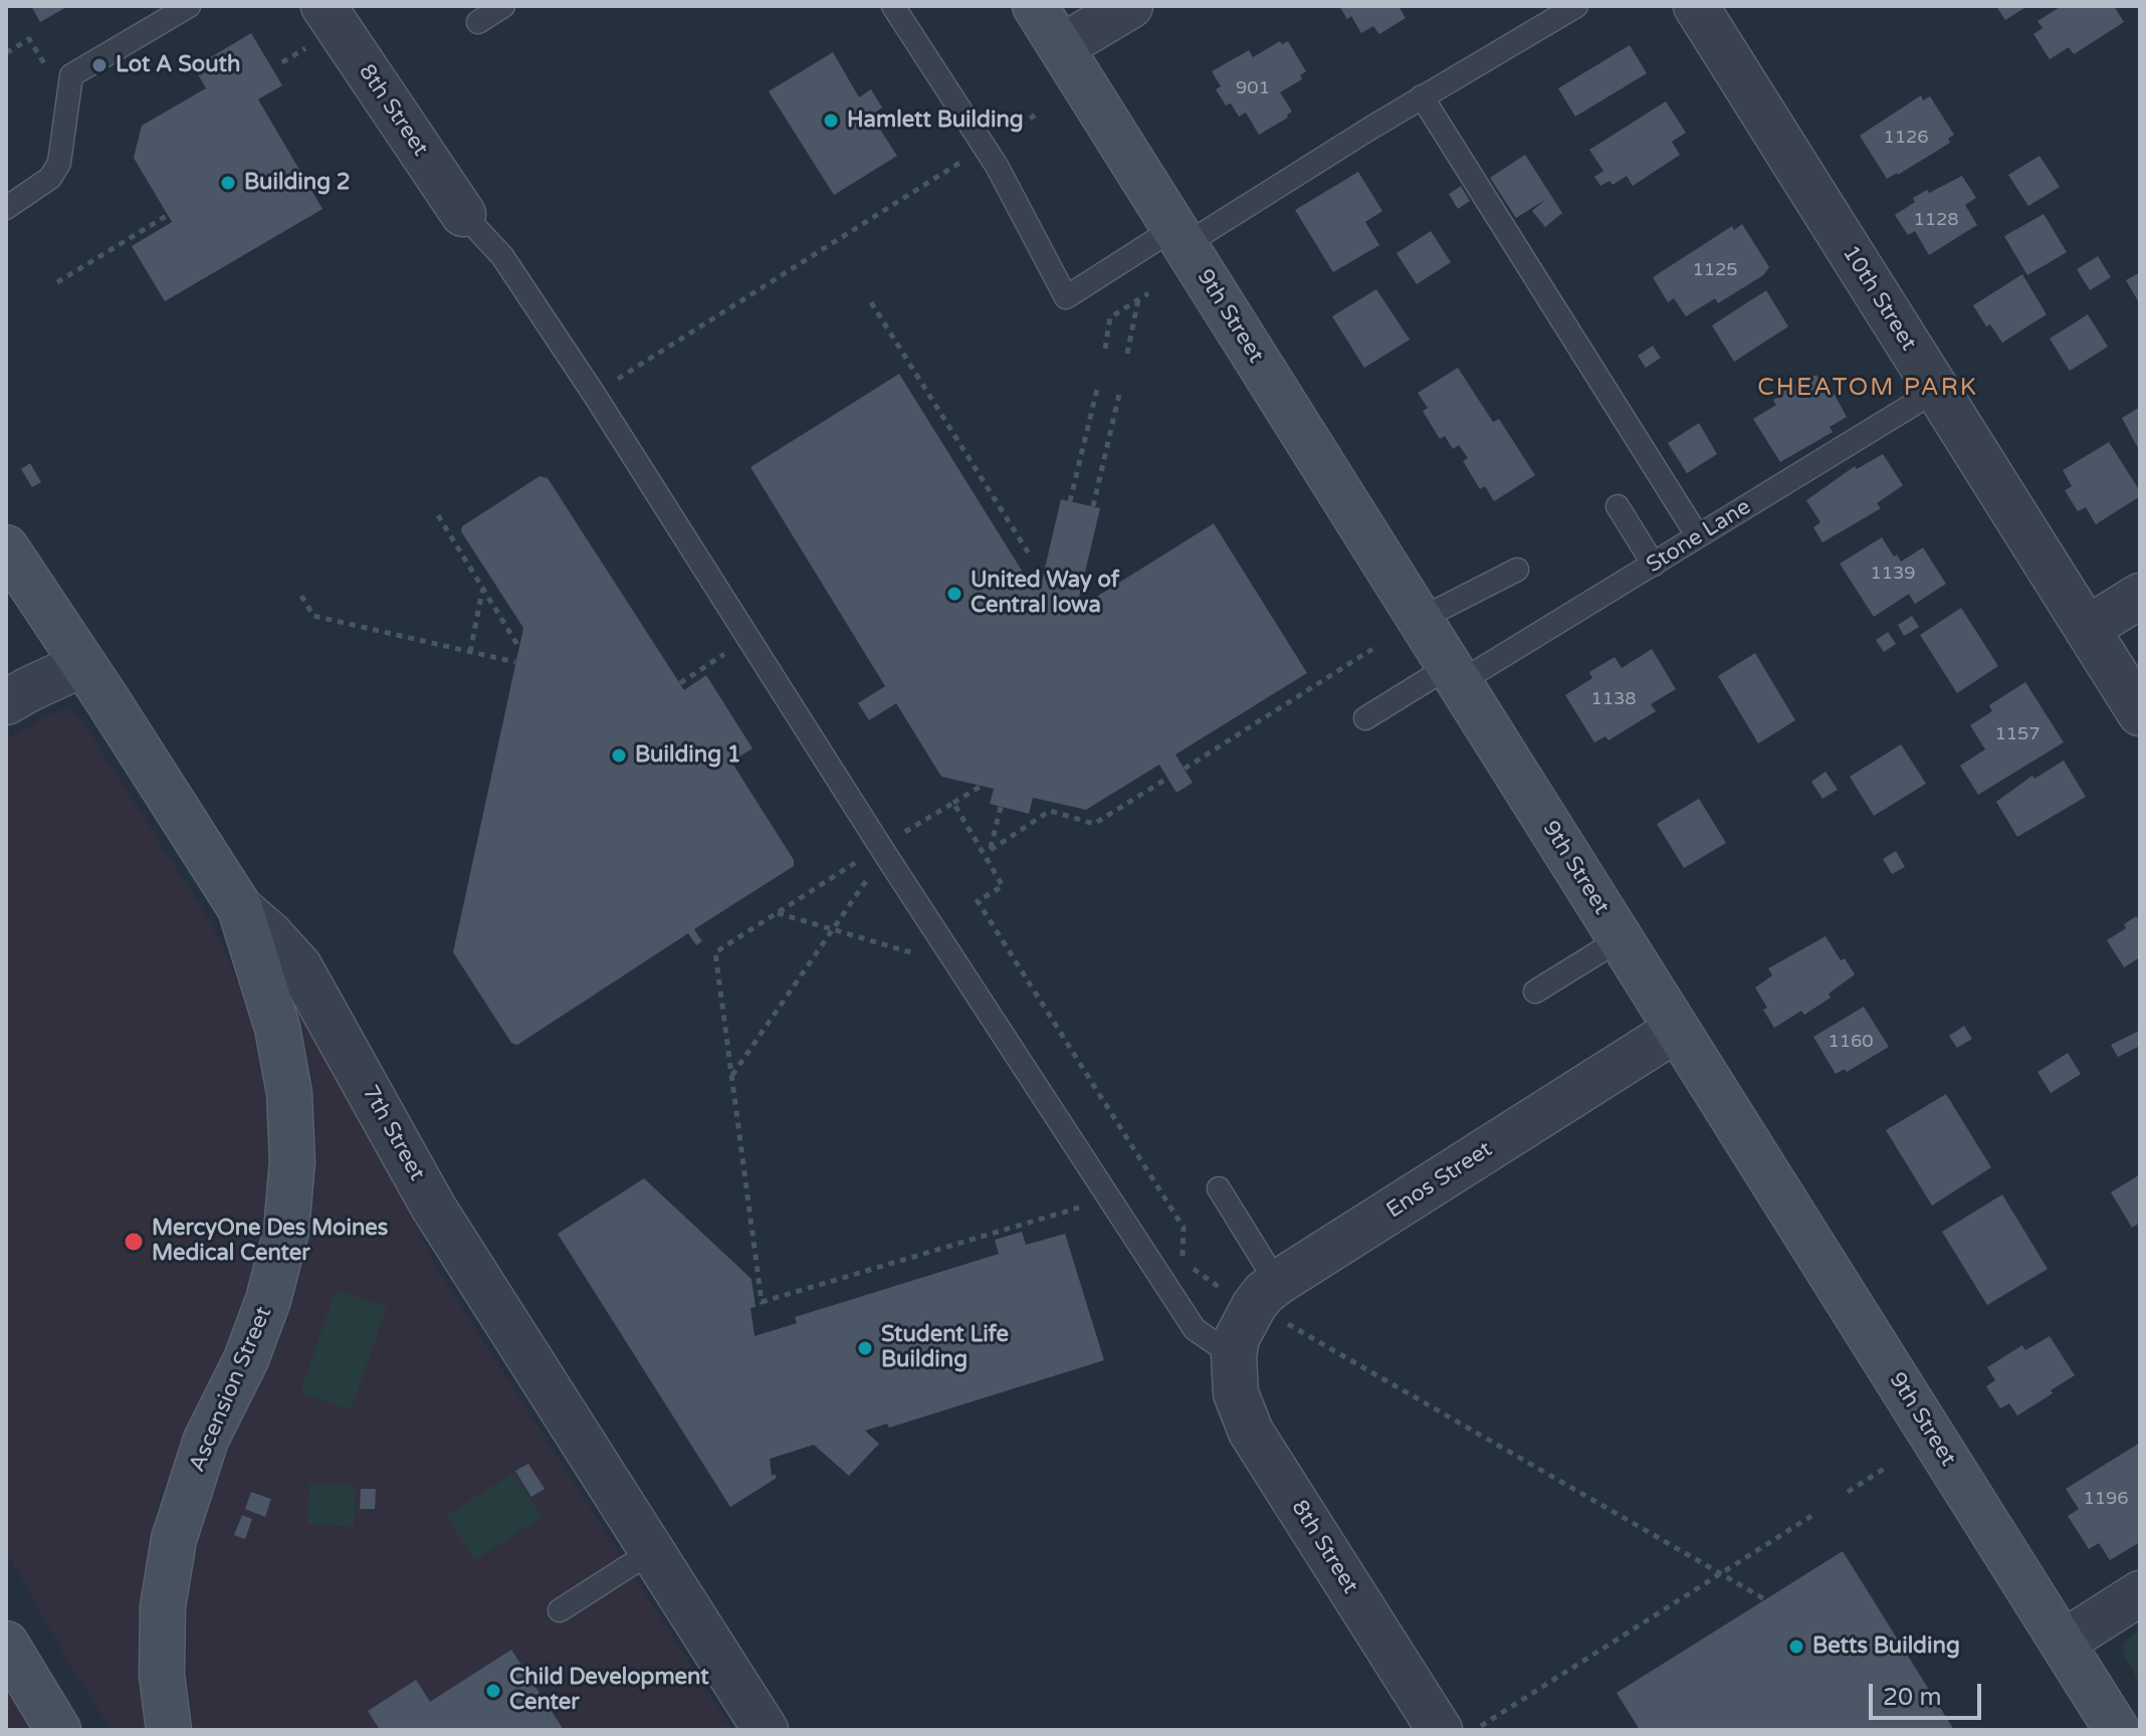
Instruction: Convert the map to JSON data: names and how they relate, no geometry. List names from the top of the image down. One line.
{"streets":{"street":["8th Street","10th Street","9th Street","7th Street","Enos Street","Ascension Street"],"lane":["Stone Lane"]},"crossings":[["8th Street","Enos Street"],["10th Street","Stone Lane"],["9th Street","Stone Lane"],["9th Street","Enos Street"],["7th Street","Ascension Street"]],"districts":["CHEATOM PARK"],"places":["Lot A South","Hamlett Building","Building 2","United Way of Central Iowa","Building 1","MercyOne Des Moines Medical Center","Student Life Building","Betts Building","Child Development Center"],"house_numbers":["901","1126","1128","1125","1139","1138","1157","1160","1196"],"scale_bar":"20 m"}
